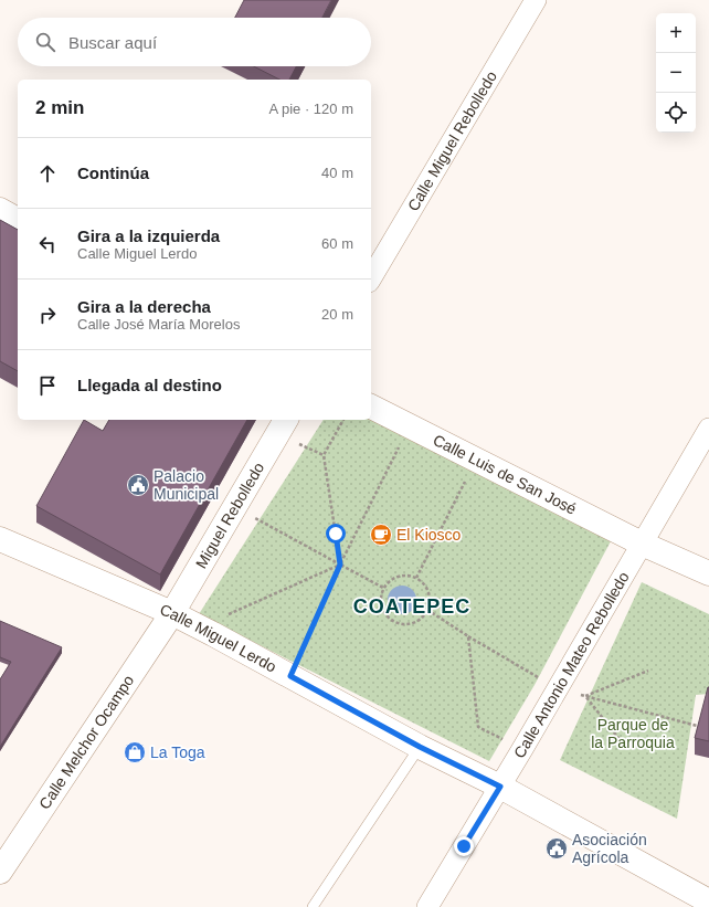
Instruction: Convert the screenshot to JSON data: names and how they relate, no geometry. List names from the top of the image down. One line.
{"streets":{"street":["Calle Miguel Rebolledo","Calle Luis de San José","Miguel Rebolledo","Calle Miguel Lerdo","Calle Antonio Mateo Rebolledo","Calle Melchor Ocampo"]},"crossings":[["Calle Luis de San José","Calle Antonio Mateo Rebolledo"],["Miguel Rebolledo","Calle Miguel Lerdo"],["Miguel Rebolledo","Calle Melchor Ocampo"],["Calle Miguel Lerdo","Calle Antonio Mateo Rebolledo"],["Calle Miguel Lerdo","Calle Melchor Ocampo"]],"districts":["COATEPEC"],"parks":["Parque de la Parroquia"],"places":{"public building":["Palacio Municipal","Asociación Agrícola"],"cafe":["El Kiosco"],"shop":["La Toga"]},"page":{"map_buttons":["+","−"],"search":"Buscar aquí","heading":["2 min","A pie · 120 m"],"list":[["Continúa","40 m"],["Gira a la izquierda","Calle Miguel Lerdo","60 m"],["Gira a la derecha","Calle José María Morelos","20 m"],"Llegada al destino"]}}
